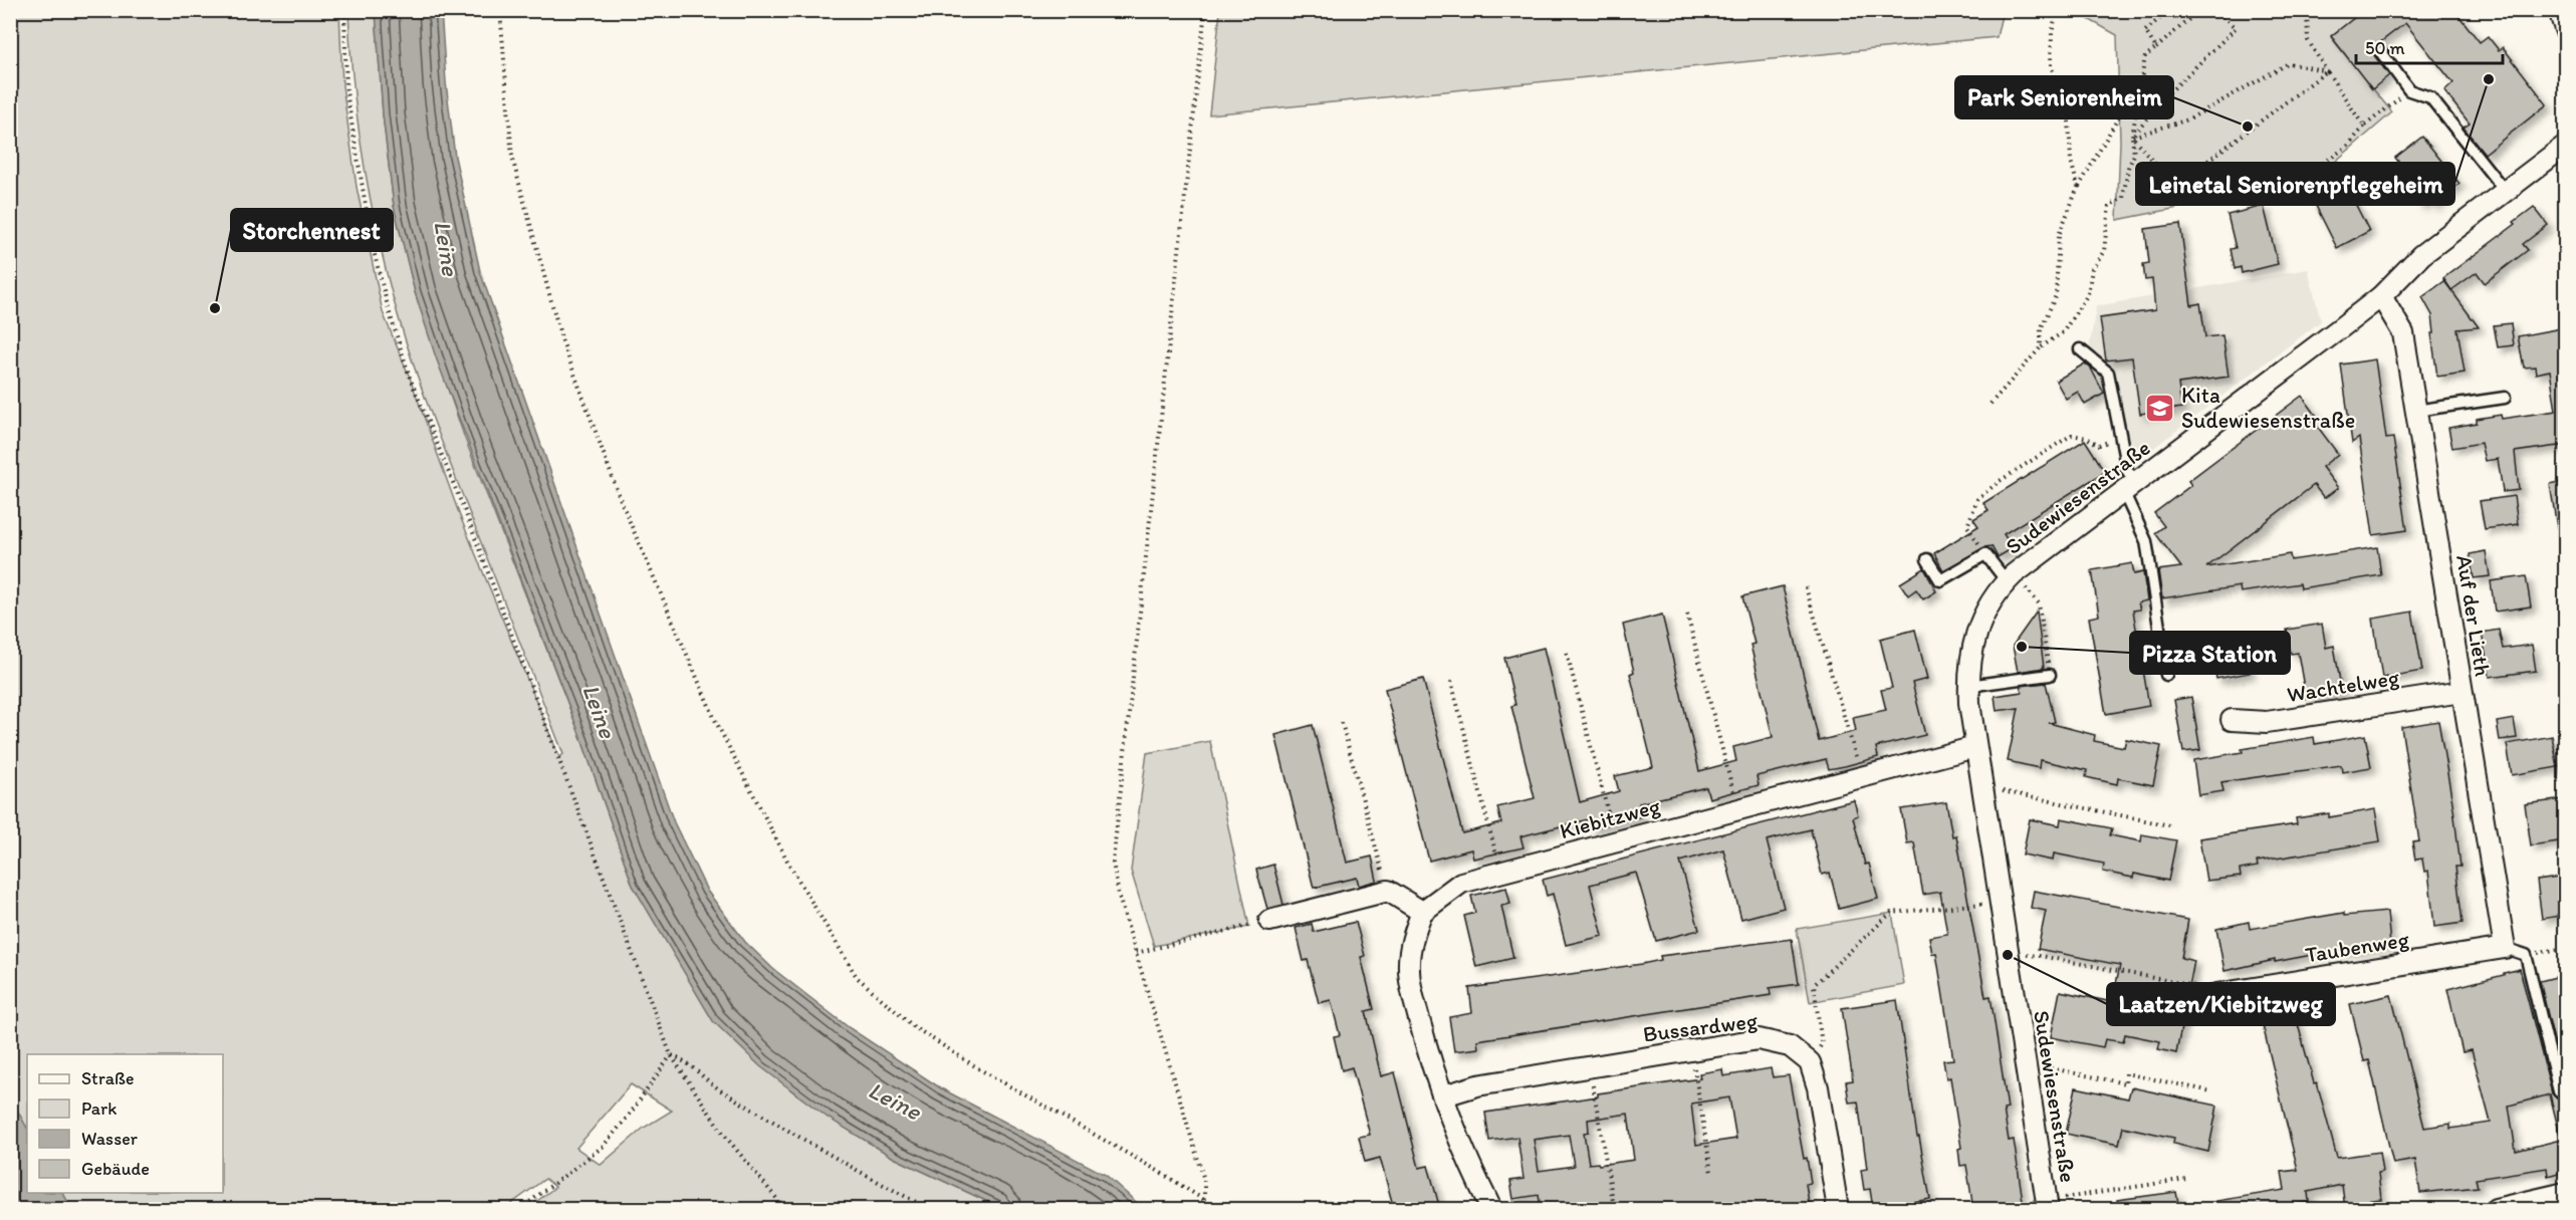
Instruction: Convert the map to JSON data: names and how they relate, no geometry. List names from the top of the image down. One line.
{"streets":{"street":["Sudewiesenstraße","Auf der Lieth","Wachtelweg","Kiebitzweg","Taubenweg","Bussardweg"]},"crossings":[["Sudewiesenstraße","Auf der Lieth"],["Sudewiesenstraße","Kiebitzweg"],["Auf der Lieth","Wachtelweg"],["Auf der Lieth","Taubenweg"]],"water":["Leine"],"places":{"other":["Leinetal Seniorenpflegeheim","Park Seniorenheim","Storchennest","Pizza Station","Laatzen/Kiebitzweg"],"school or university":["Kita Sudewiesenstraße"]},"legend":["Straße","Park","Wasser","Gebäude"],"scale_bar":"50 m"}
